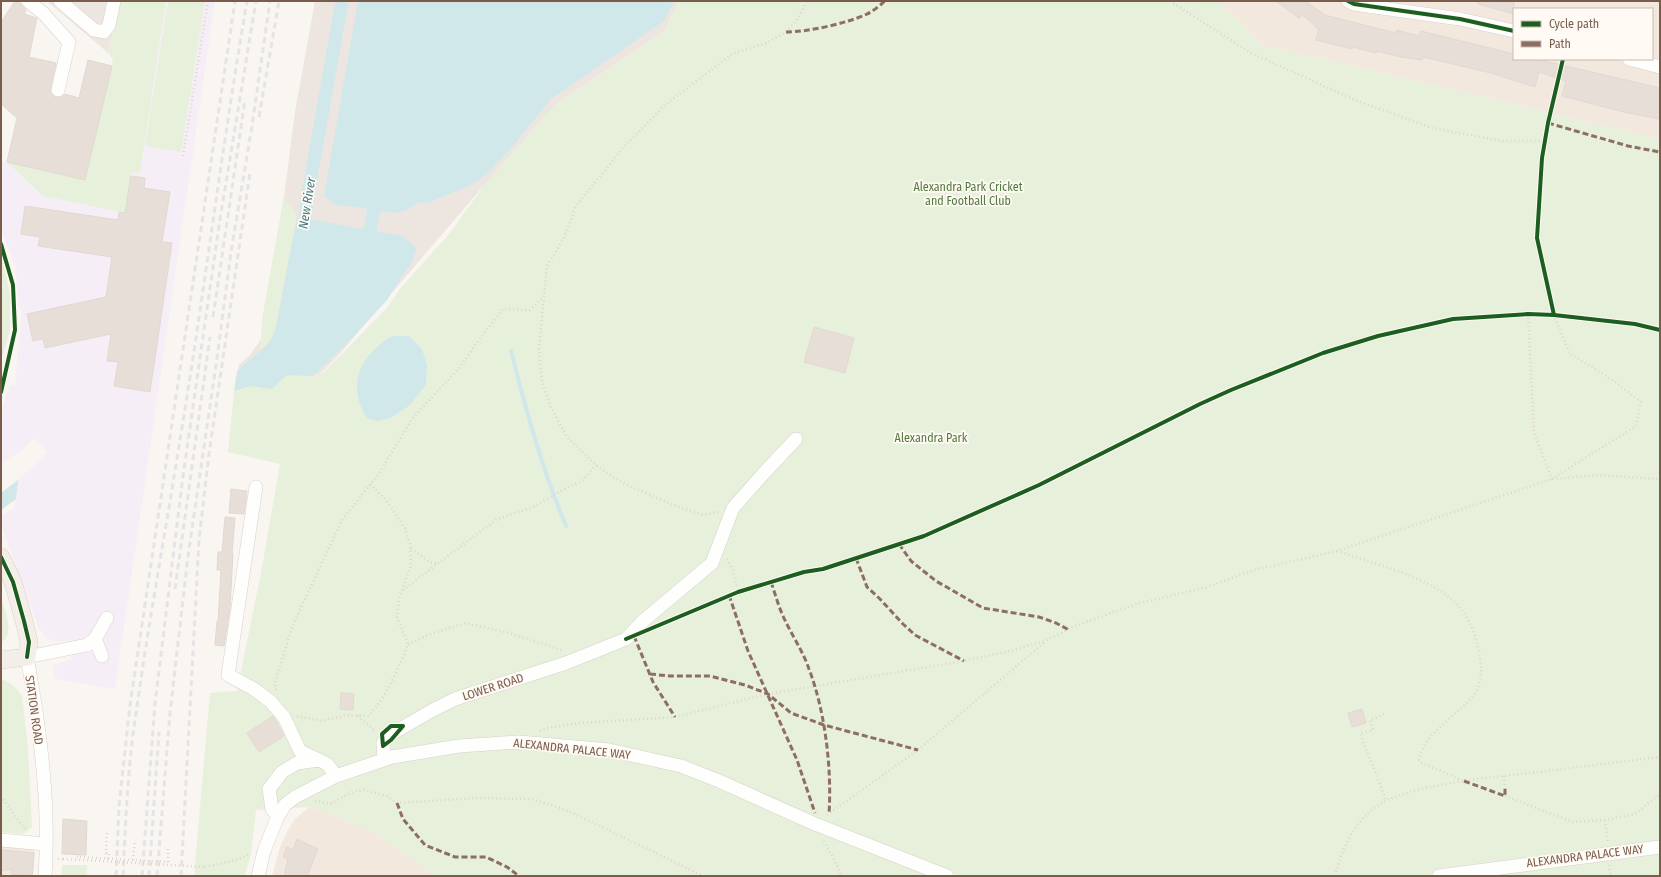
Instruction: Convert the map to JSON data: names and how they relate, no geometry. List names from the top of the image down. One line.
{"streets":{"main road":["STATION ROAD"],"street":["LOWER ROAD","ALEXANDRA PALACE WAY"]},"water":["New River"],"parks":["Alexandra Park Cricket and Football Club","Alexandra Park"],"legend":["Cycle path","Path"]}
